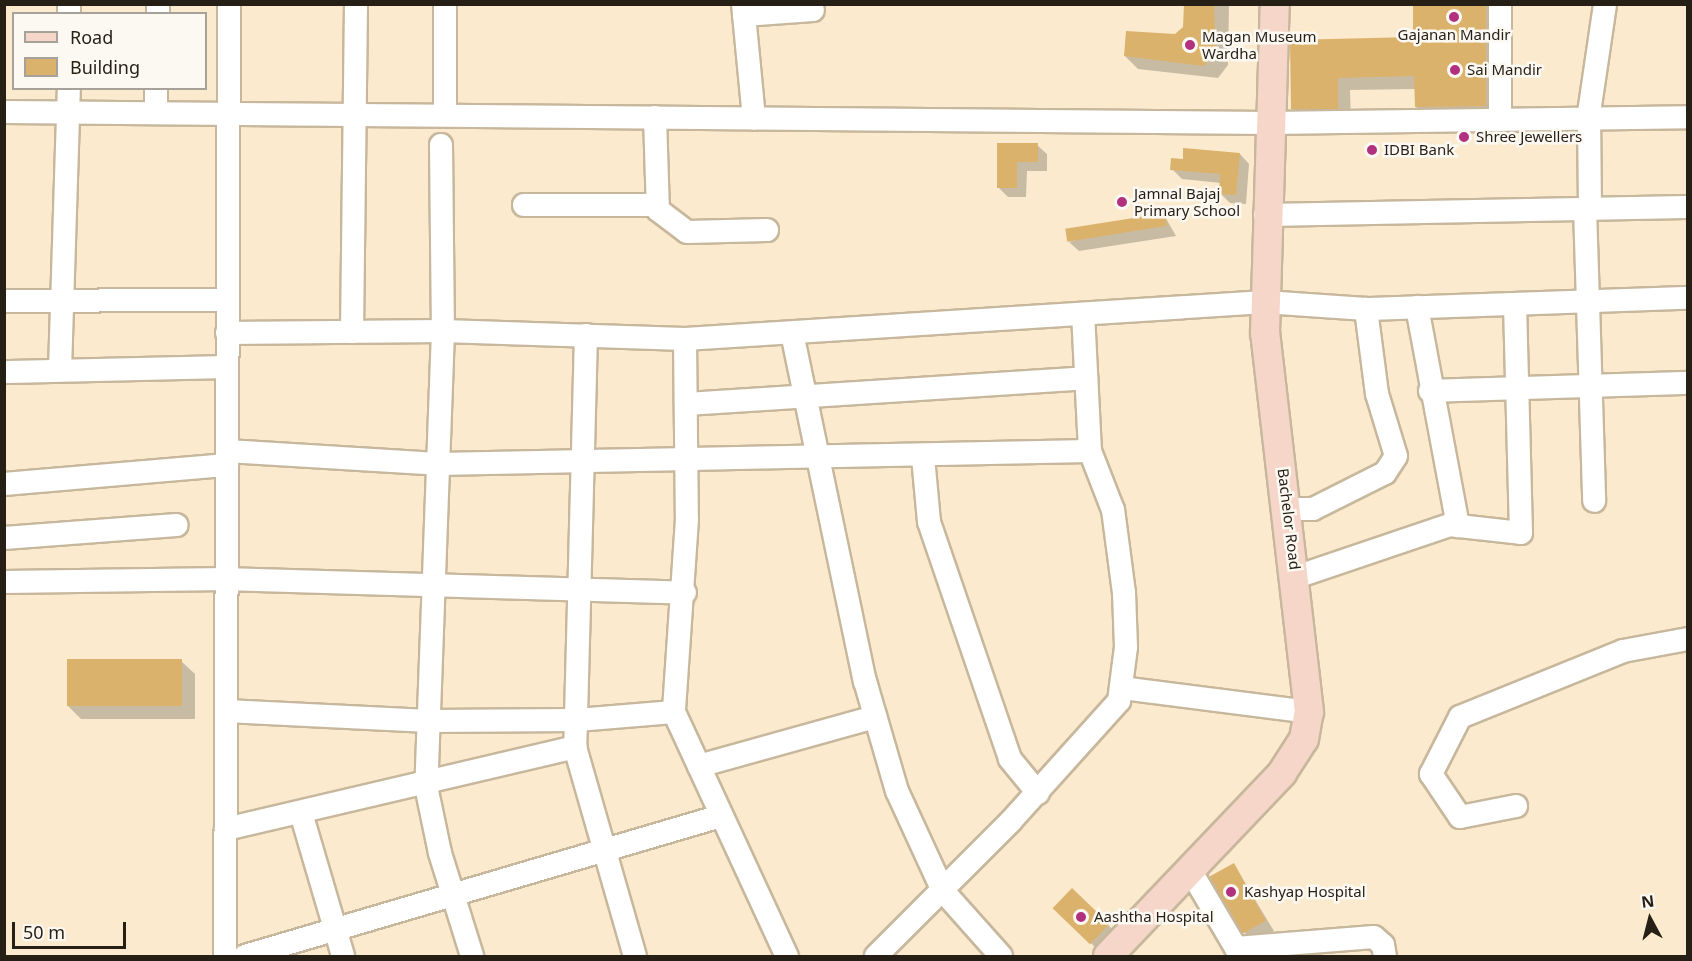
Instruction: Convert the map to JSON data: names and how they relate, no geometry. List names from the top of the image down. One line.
{"streets":{"main road":["Bachelor Road"]},"places":["Gajanan Mandir","Magan Museum Wardha","Sai Mandir","Shree Jewellers","IDBI Bank","Jamnal Bajaj Primary School","Kashyap Hospital","Aashtha Hospital"],"legend":["Road","Building"],"scale_bar":"50 m","north":"top"}
